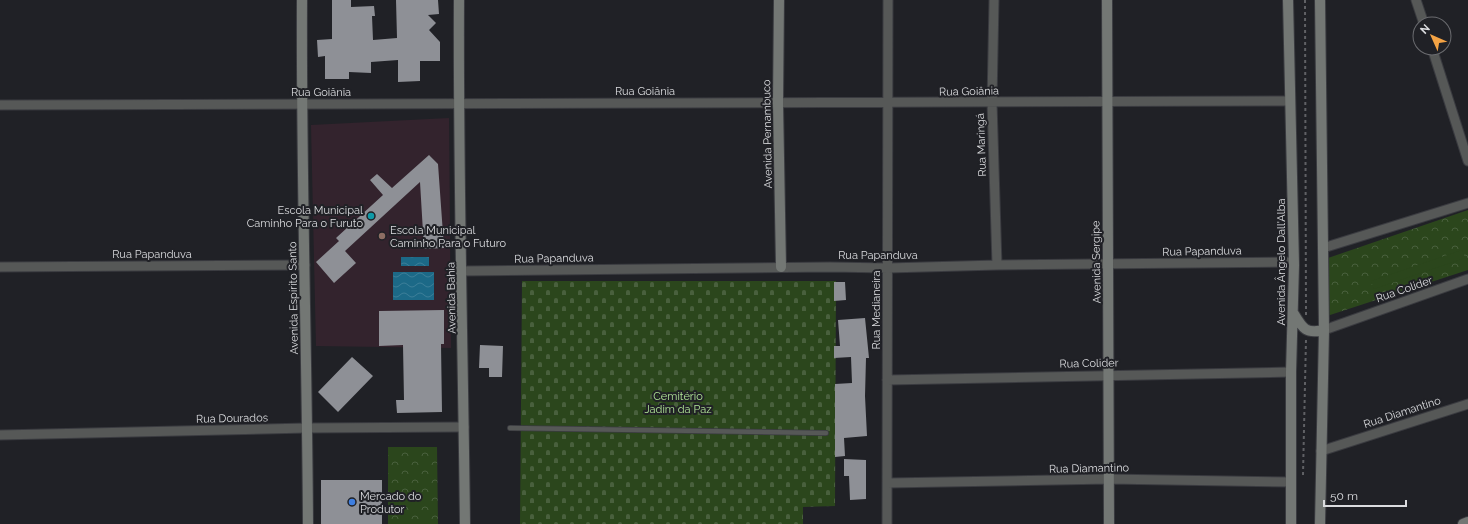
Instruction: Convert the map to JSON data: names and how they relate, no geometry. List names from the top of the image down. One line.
{"streets":{"street":["Rua Goiânia","Avenida Pernambuco","Rua Maringá","Rua Papanduva","Avenida Sergipe","Avenida Ângelo Dall'Alba","Rua Colider","Avenida Espírito Santo","Avenida Bahia","Rua Medianeira","Rua Diamantino","Rua Dourados"]},"crossings":[["Rua Goiânia","Avenida Pernambuco"],["Rua Goiânia","Rua Maringá"],["Rua Goiânia","Avenida Sergipe"],["Rua Goiânia","Avenida Ângelo Dall'Alba"],["Rua Goiânia","Avenida Espírito Santo"],["Rua Goiânia","Avenida Bahia"],["Rua Goiânia","Rua Medianeira"],["Avenida Pernambuco","Rua Papanduva"],["Rua Maringá","Rua Papanduva"],["Rua Papanduva","Avenida Sergipe"],["Rua Papanduva","Avenida Ângelo Dall'Alba"],["Rua Papanduva","Avenida Espírito Santo"],["Rua Papanduva","Avenida Bahia"],["Rua Papanduva","Rua Medianeira"],["Avenida Sergipe","Rua Colider"],["Avenida Sergipe","Rua Diamantino"],["Avenida Ângelo Dall'Alba","Rua Colider"],["Avenida Ângelo Dall'Alba","Rua Diamantino"],["Rua Colider","Rua Medianeira"],["Avenida Espírito Santo","Rua Dourados"],["Avenida Bahia","Rua Dourados"],["Rua Medianeira","Rua Diamantino"]],"parks":["Cemitério Jadim da Paz"],"places":["Escola Municipal Caminho Para o Furuto","Escola Municipal Caminho Para o Futuro","Mercado do Produtor"],"scale_bar":"50 m","north":"top left"}
